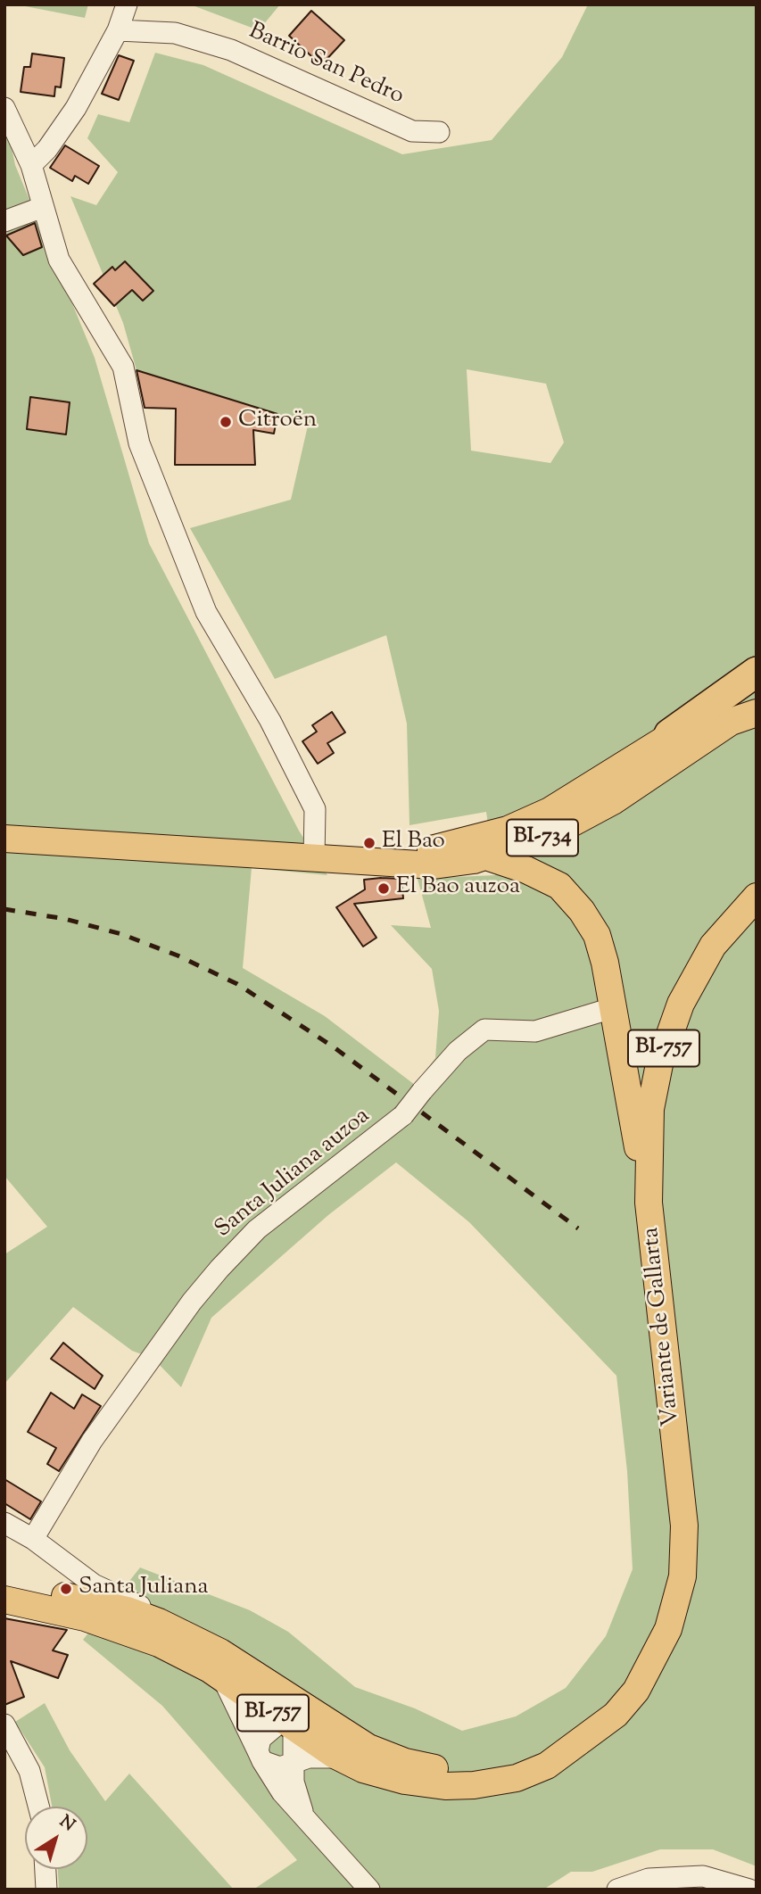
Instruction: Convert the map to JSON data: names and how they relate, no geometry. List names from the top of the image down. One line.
{"streets":{"main road":["BI-734","BI-757","Variante de Gallarta"],"street":["Barrio San Pedro","Santa Juliana auzoa"]},"places":["Citroën","El Bao","El Bao auzoa","Santa Juliana"],"north":"top right"}
